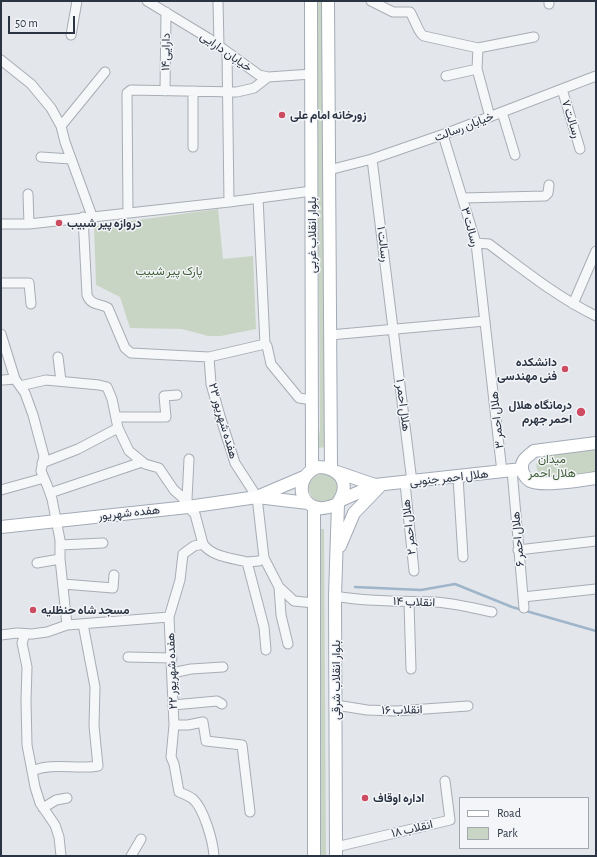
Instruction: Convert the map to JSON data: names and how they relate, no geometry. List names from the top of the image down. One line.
{"streets":{"main road":["بلوار انقلاب غربی","هلال احمر جنوبی","هفده شهریور","بلوار انقلاب شرقی"],"street":["دارایی۱۴","خیابان دارایی","رسالت ۷","خیابان رسالت","رسالت ۳","رسالت ۱","هلال احمر ۱","هلال احمر ۳","هفده شهریور ۲۳","هلال احمر ۲","هلال احمر ۶","انقلاب ۱۴","هفده شهریور ۲۲","انقلاب ۱۶","انقلاب ۱۸"]},"crossings":[["دارایی۱۴","خیابان دارایی"],["خیابان دارایی","بلوار انقلاب غربی"],["رسالت ۷","خیابان رسالت"],["خیابان رسالت","رسالت ۳"],["خیابان رسالت","بلوار انقلاب غربی"],["خیابان رسالت","رسالت ۱"],["رسالت ۳","هلال احمر ۳"],["بلوار انقلاب غربی","هلال احمر جنوبی"],["بلوار انقلاب غربی","هفده شهریور"],["بلوار انقلاب غربی","بلوار انقلاب شرقی"],["رسالت ۱","هلال احمر ۱"],["هلال احمر ۱","هلال احمر جنوبی"],["هلال احمر ۱","هلال احمر ۲"],["هلال احمر ۳","هلال احمر جنوبی"],["هلال احمر ۳","هلال احمر ۶"],["هفده شهریور ۲۳","هفده شهریور"],["هلال احمر جنوبی","هفده شهریور"],["هلال احمر جنوبی","هلال احمر ۲"],["هلال احمر جنوبی","هلال احمر ۶"],["هلال احمر جنوبی","بلوار انقلاب شرقی"],["هفده شهریور","بلوار انقلاب شرقی"],["انقلاب ۱۴","بلوار انقلاب شرقی"],["بلوار انقلاب شرقی","انقلاب ۱۶"],["بلوار انقلاب شرقی","انقلاب ۱۸"]],"parks":["پارک پیر شبیب","میدان هلال احمر"],"places":["زورخانه امام علی","دروازه پیر شبیب","دانشکده فنی مهندسی","درمانگاه هلال احمر جهرم","مسجد شاه حنظلیه","اداره اوقاف"],"legend":["Road","Park"],"scale_bar":"50 m"}
